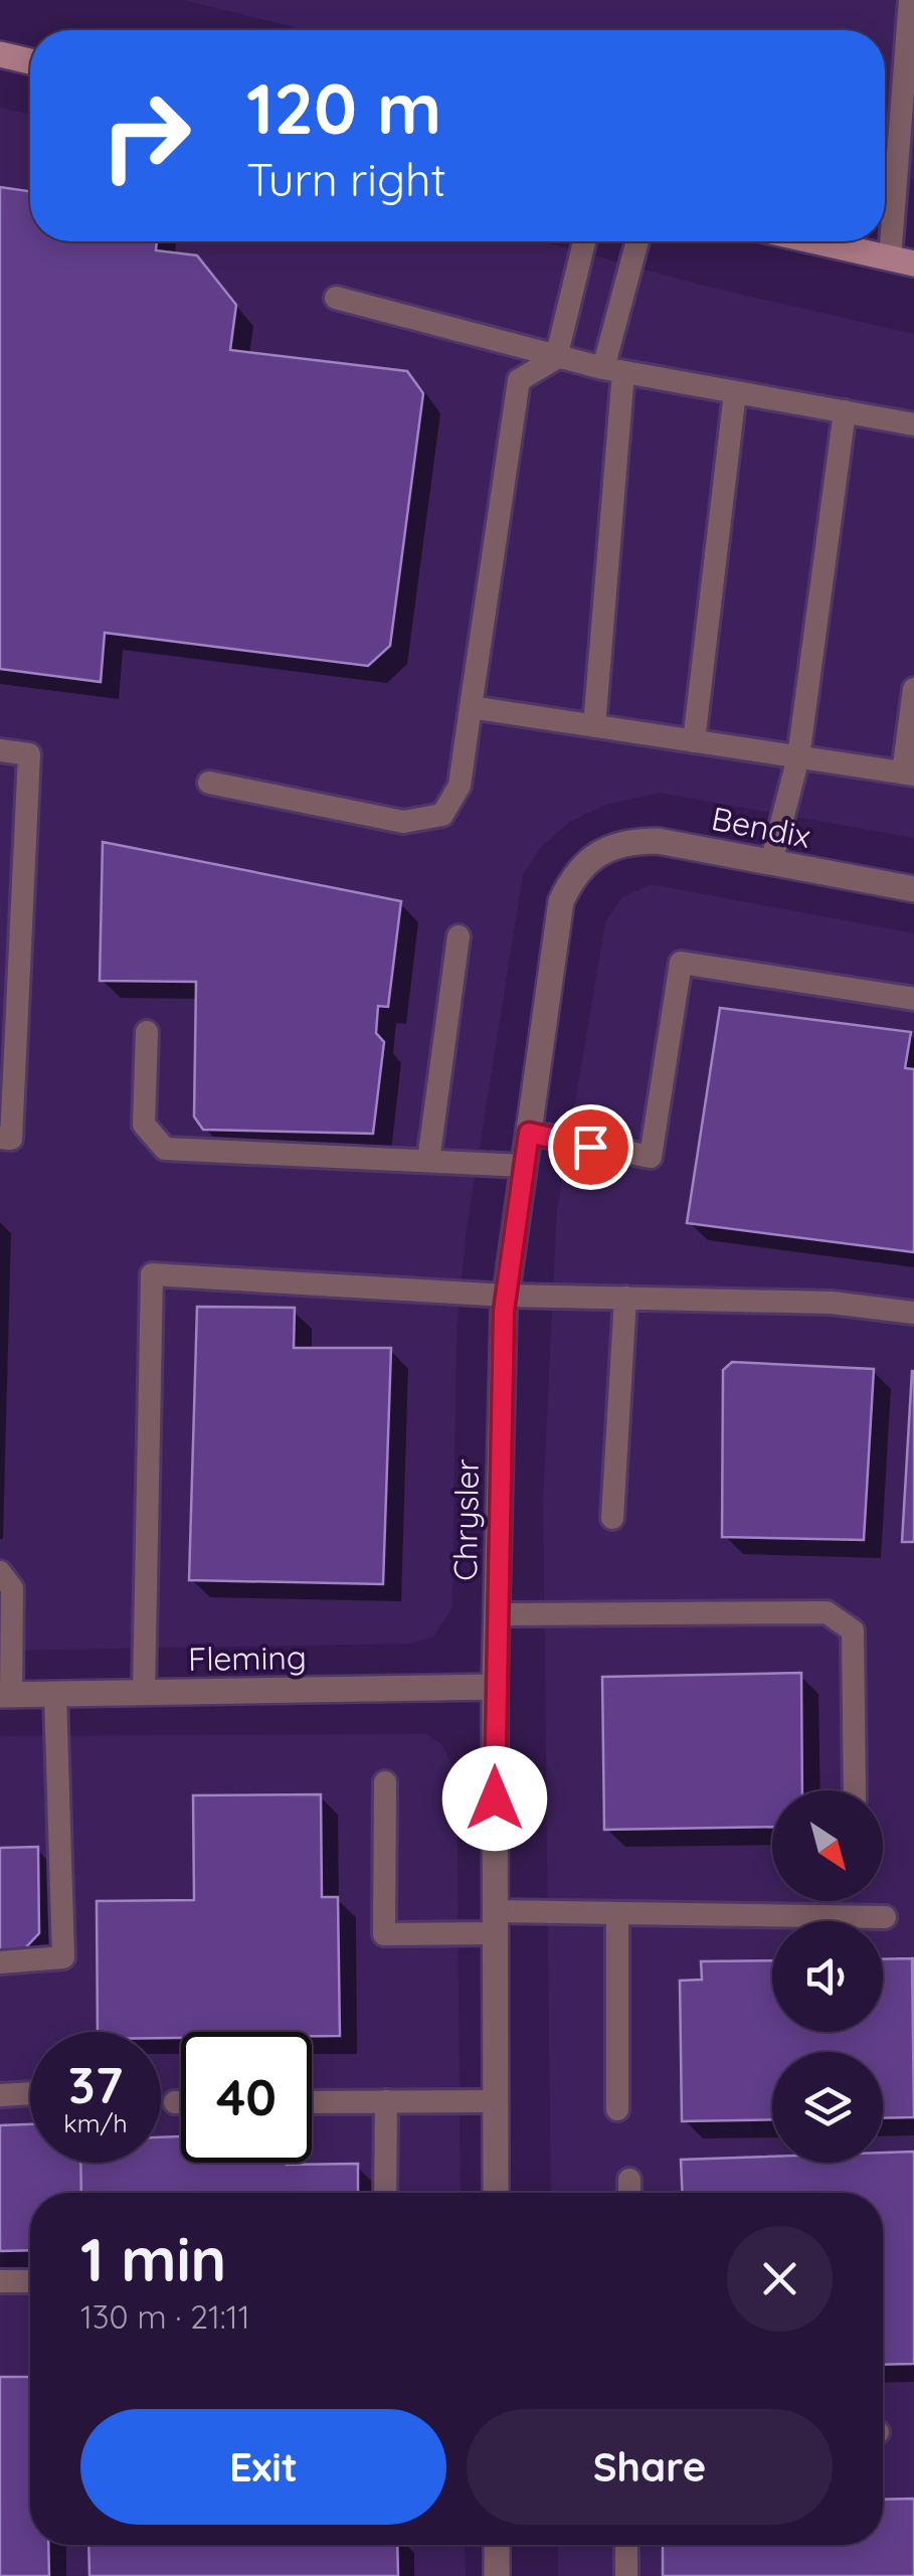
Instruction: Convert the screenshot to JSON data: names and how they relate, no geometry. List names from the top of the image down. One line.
{"streets":{"street":["Bendix","Chrysler","Fleming"]},"crossings":[["Bendix","Chrysler"],["Chrysler","Fleming"]],"north":"bottom right","page":{"turn":["120 m","Turn right"],"speed":"37 km/h","limit":"40","heading":["1 min","130 m · 21:11"],"buttons":["Exit","Share"]}}
